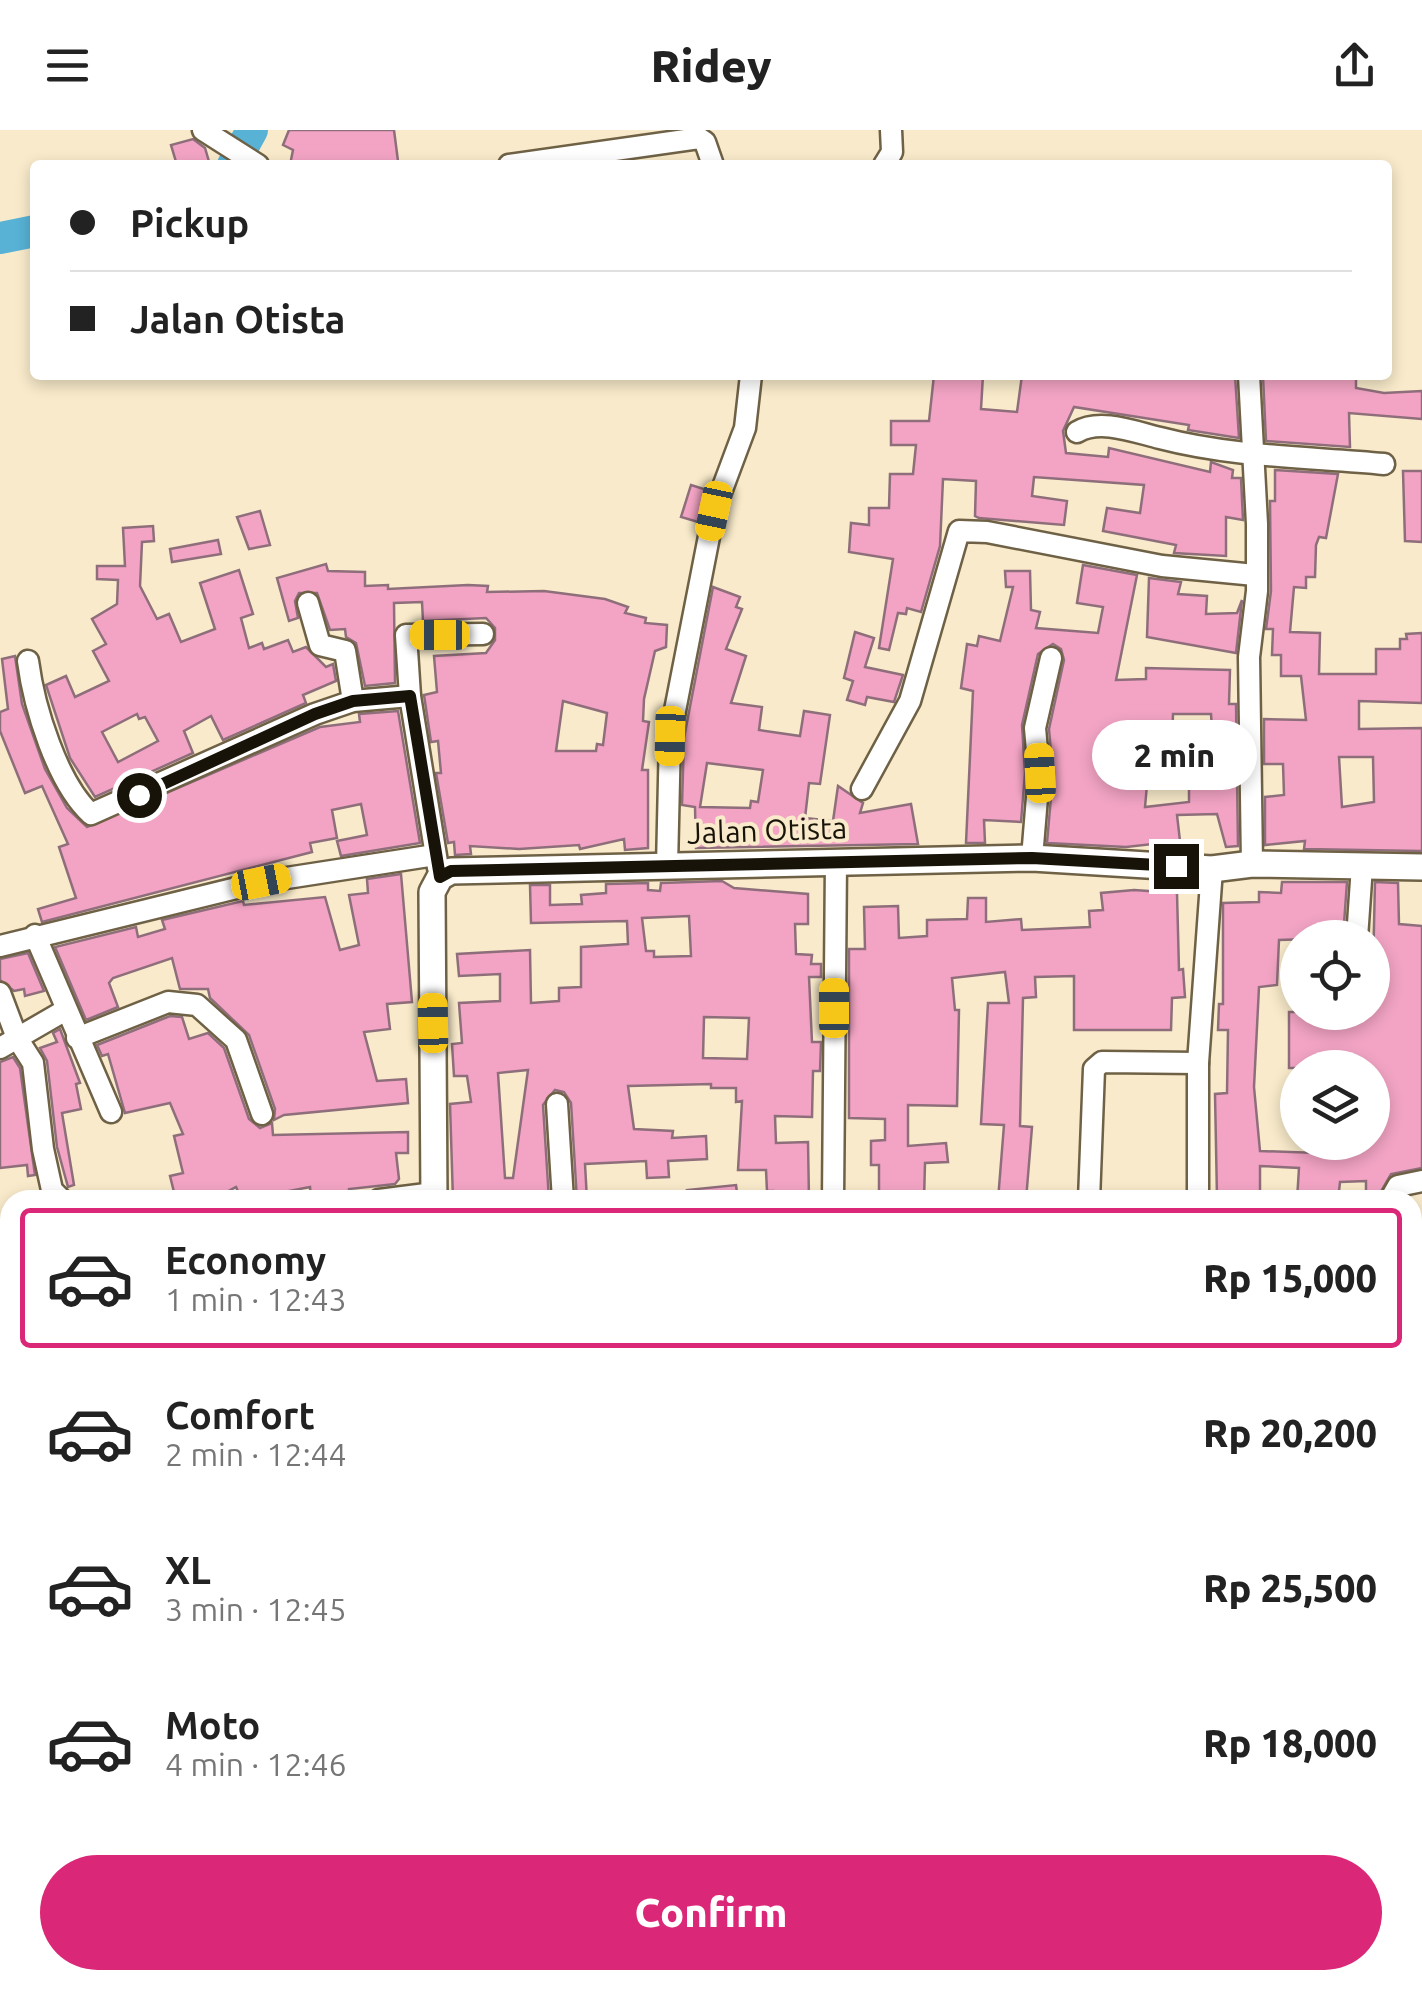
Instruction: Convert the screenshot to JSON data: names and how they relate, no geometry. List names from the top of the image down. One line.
{"streets":{"street":["Jalan Otista"]},"page":{"header":"Ridey","banner":["Pickup","Jalan Otista"],"bubble":"2 min","list":[{"name":"Economy","note":"1 min · 12:43","value":"Rp 15,000"},{"name":"Comfort","note":"2 min · 12:44","value":"Rp 20,200"},{"name":"XL","note":"3 min · 12:45","value":"Rp 25,500"},{"name":"Moto","note":"4 min · 12:46","value":"Rp 18,000"}],"buttons":"Confirm"}}
